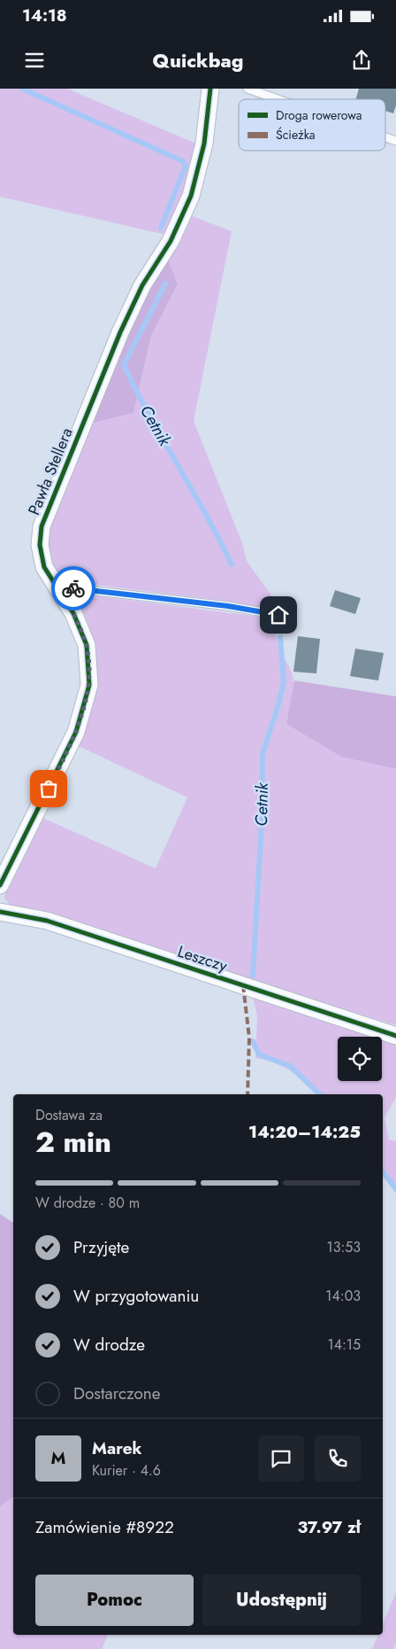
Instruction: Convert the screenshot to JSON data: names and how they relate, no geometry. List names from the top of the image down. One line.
{"streets":{"street":["Pawła Stellera","Leszczy"]},"water":["Cetnik"],"legend":["Droga rowerowa","Ścieżka"],"page":{"status":"14:18","header":"Quickbag","heading":["2 min","Dostawa za","14:20–14:25"],"panel":["Marek","Kurier · 4.6","Zamówienie #8922","37.97 zł"],"bar":"W drodze · 80 m","list":[["Przyjęte","13:53"],["W przygotowaniu","14:03"],["W drodze","14:15"],"Dostarczone"],"round":"M","buttons":["Pomoc","Udostępnij"]}}
